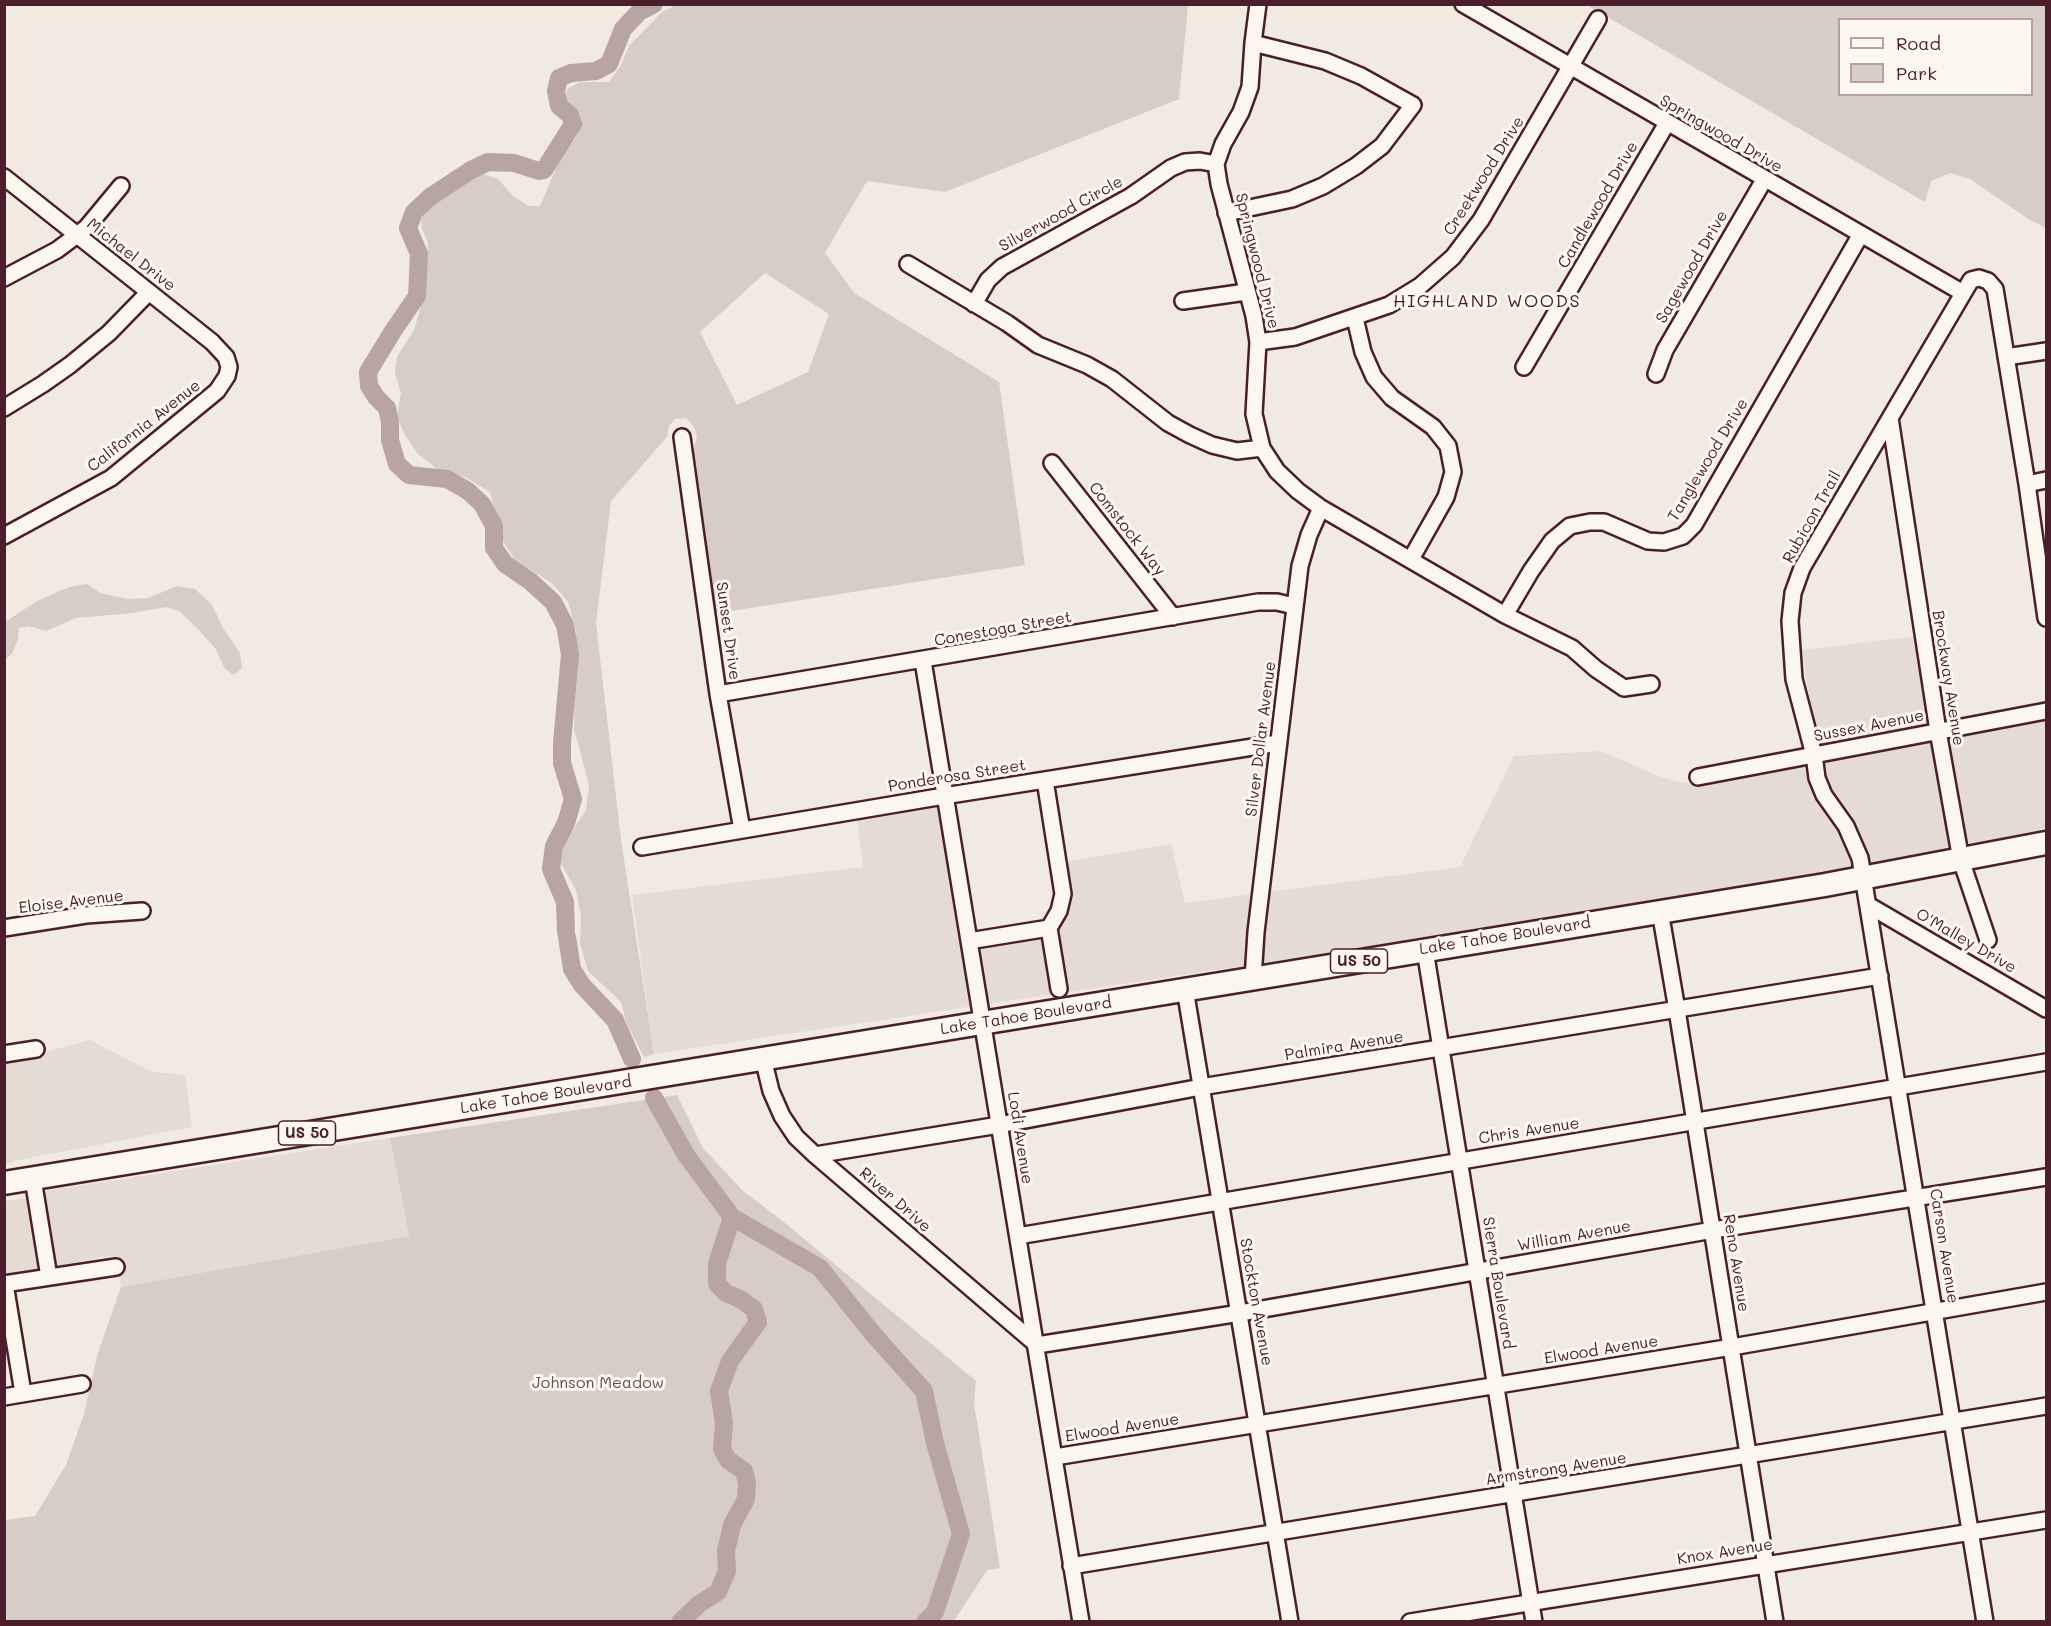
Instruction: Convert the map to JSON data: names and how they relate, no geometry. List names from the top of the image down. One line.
{"streets":{"highway":["Lake Tahoe Boulevard","US 50"],"street":["Springwood Drive","Creekwood Drive","Candlewood Drive","Silverwood Circle","Michael Drive","Sagewood Drive","California Avenue","Tanglewood Drive","Rubicon Trail","Comstock Way","Conestoga Street","Sunset Drive","Brockway Avenue","Sussex Avenue","Silver Dollar Avenue","Ponderosa Street","Eloise Avenue","O'Malley Drive","Palmira Avenue","Chris Avenue","Lodi Avenue","River Drive","William Avenue","Carson Avenue","Reno Avenue","Sierra Boulevard","Stockton Avenue","Elwood Avenue","Armstrong Avenue","Knox Avenue"]},"crossings":[["Springwood Drive","Creekwood Drive"],["Springwood Drive","Candlewood Drive"],["Springwood Drive","Silverwood Circle"],["Springwood Drive","Sagewood Drive"],["Springwood Drive","Tanglewood Drive"],["Springwood Drive","Rubicon Trail"],["Springwood Drive","Silver Dollar Avenue"],["Michael Drive","California Avenue"],["Rubicon Trail","Brockway Avenue"],["Rubicon Trail","Sussex Avenue"],["Rubicon Trail","Lake Tahoe Boulevard"],["Rubicon Trail","Carson Avenue"],["Comstock Way","Conestoga Street"],["Conestoga Street","Sunset Drive"],["Conestoga Street","Silver Dollar Avenue"],["Conestoga Street","Lodi Avenue"],["Sunset Drive","Ponderosa Street"],["Brockway Avenue","Sussex Avenue"],["Brockway Avenue","Lake Tahoe Boulevard"],["Silver Dollar Avenue","Ponderosa Street"],["Silver Dollar Avenue","Lake Tahoe Boulevard"],["Ponderosa Street","Lodi Avenue"],["Lake Tahoe Boulevard","Lodi Avenue"],["Lake Tahoe Boulevard","River Drive"],["Lake Tahoe Boulevard","Carson Avenue"],["Lake Tahoe Boulevard","Reno Avenue"],["Lake Tahoe Boulevard","Sierra Boulevard"],["Lake Tahoe Boulevard","Stockton Avenue"],["O'Malley Drive","Carson Avenue"],["Palmira Avenue","Lodi Avenue"],["Palmira Avenue","River Drive"],["Palmira Avenue","Carson Avenue"],["Palmira Avenue","Reno Avenue"],["Palmira Avenue","Sierra Boulevard"],["Palmira Avenue","Stockton Avenue"],["Chris Avenue","Lodi Avenue"],["Chris Avenue","Carson Avenue"],["Chris Avenue","Reno Avenue"],["Chris Avenue","Sierra Boulevard"],["Chris Avenue","Stockton Avenue"],["Lodi Avenue","River Drive"],["Lodi Avenue","William Avenue"],["Lodi Avenue","Elwood Avenue"],["Lodi Avenue","Armstrong Avenue"],["River Drive","William Avenue"],["William Avenue","Carson Avenue"],["William Avenue","Reno Avenue"],["William Avenue","Sierra Boulevard"],["William Avenue","Stockton Avenue"],["Carson Avenue","Elwood Avenue"],["Carson Avenue","Armstrong Avenue"],["Carson Avenue","Knox Avenue"],["Reno Avenue","Elwood Avenue"],["Reno Avenue","Armstrong Avenue"],["Reno Avenue","Knox Avenue"],["Sierra Boulevard","Elwood Avenue"],["Sierra Boulevard","Armstrong Avenue"],["Sierra Boulevard","Knox Avenue"],["Stockton Avenue","Elwood Avenue"],["Stockton Avenue","Armstrong Avenue"]],"districts":["HIGHLAND WOODS"],"parks":["Johnson Meadow"],"legend":["Road","Park"]}
